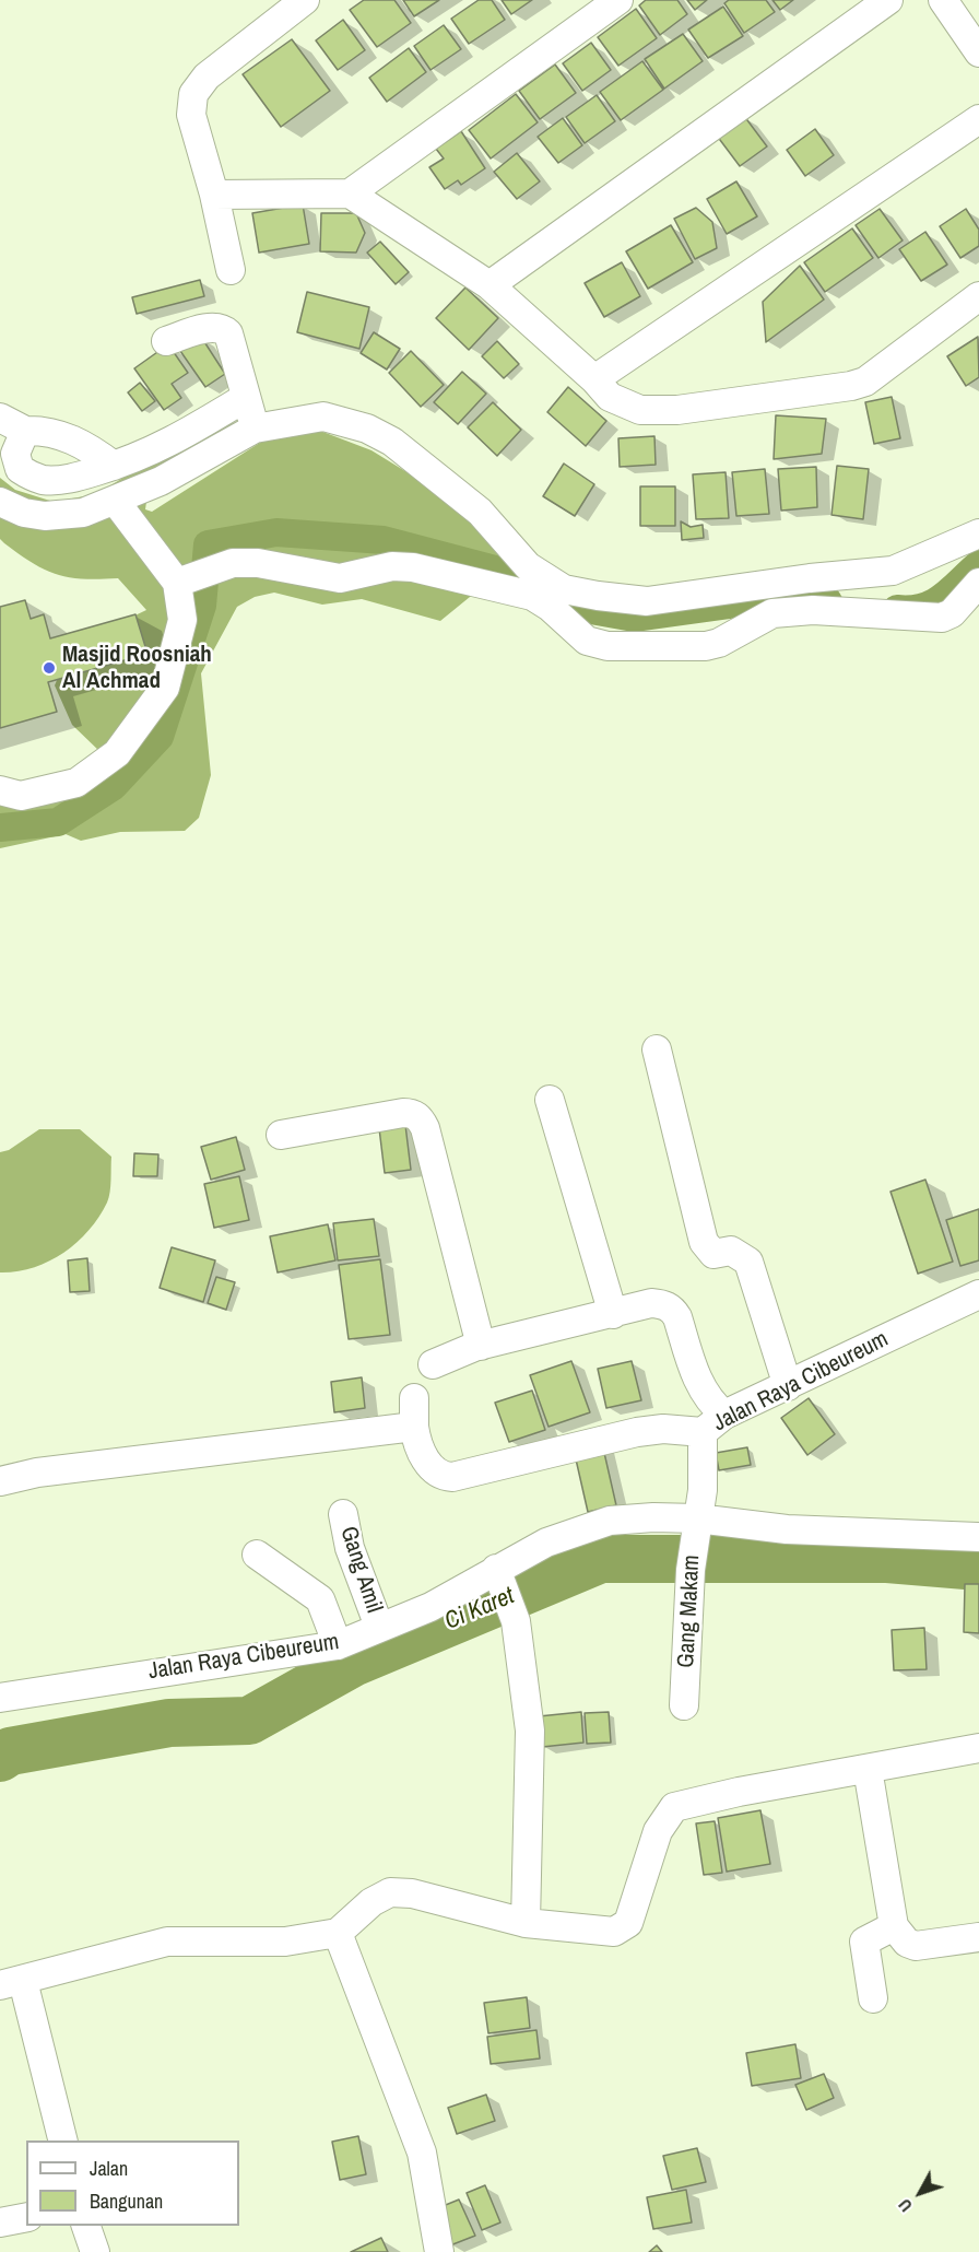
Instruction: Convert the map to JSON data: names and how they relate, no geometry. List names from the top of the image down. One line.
{"streets":{"street":["Jalan Raya Cibeureum","Gang Amil","Gang Makam"]},"crossings":[["Jalan Raya Cibeureum","Gang Amil"],["Jalan Raya Cibeureum","Gang Makam"]],"water":["Ci Karet"],"places":["Masjid Roosniah Al Achmad"],"legend":["Jalan","Bangunan"],"north":"bottom left"}
